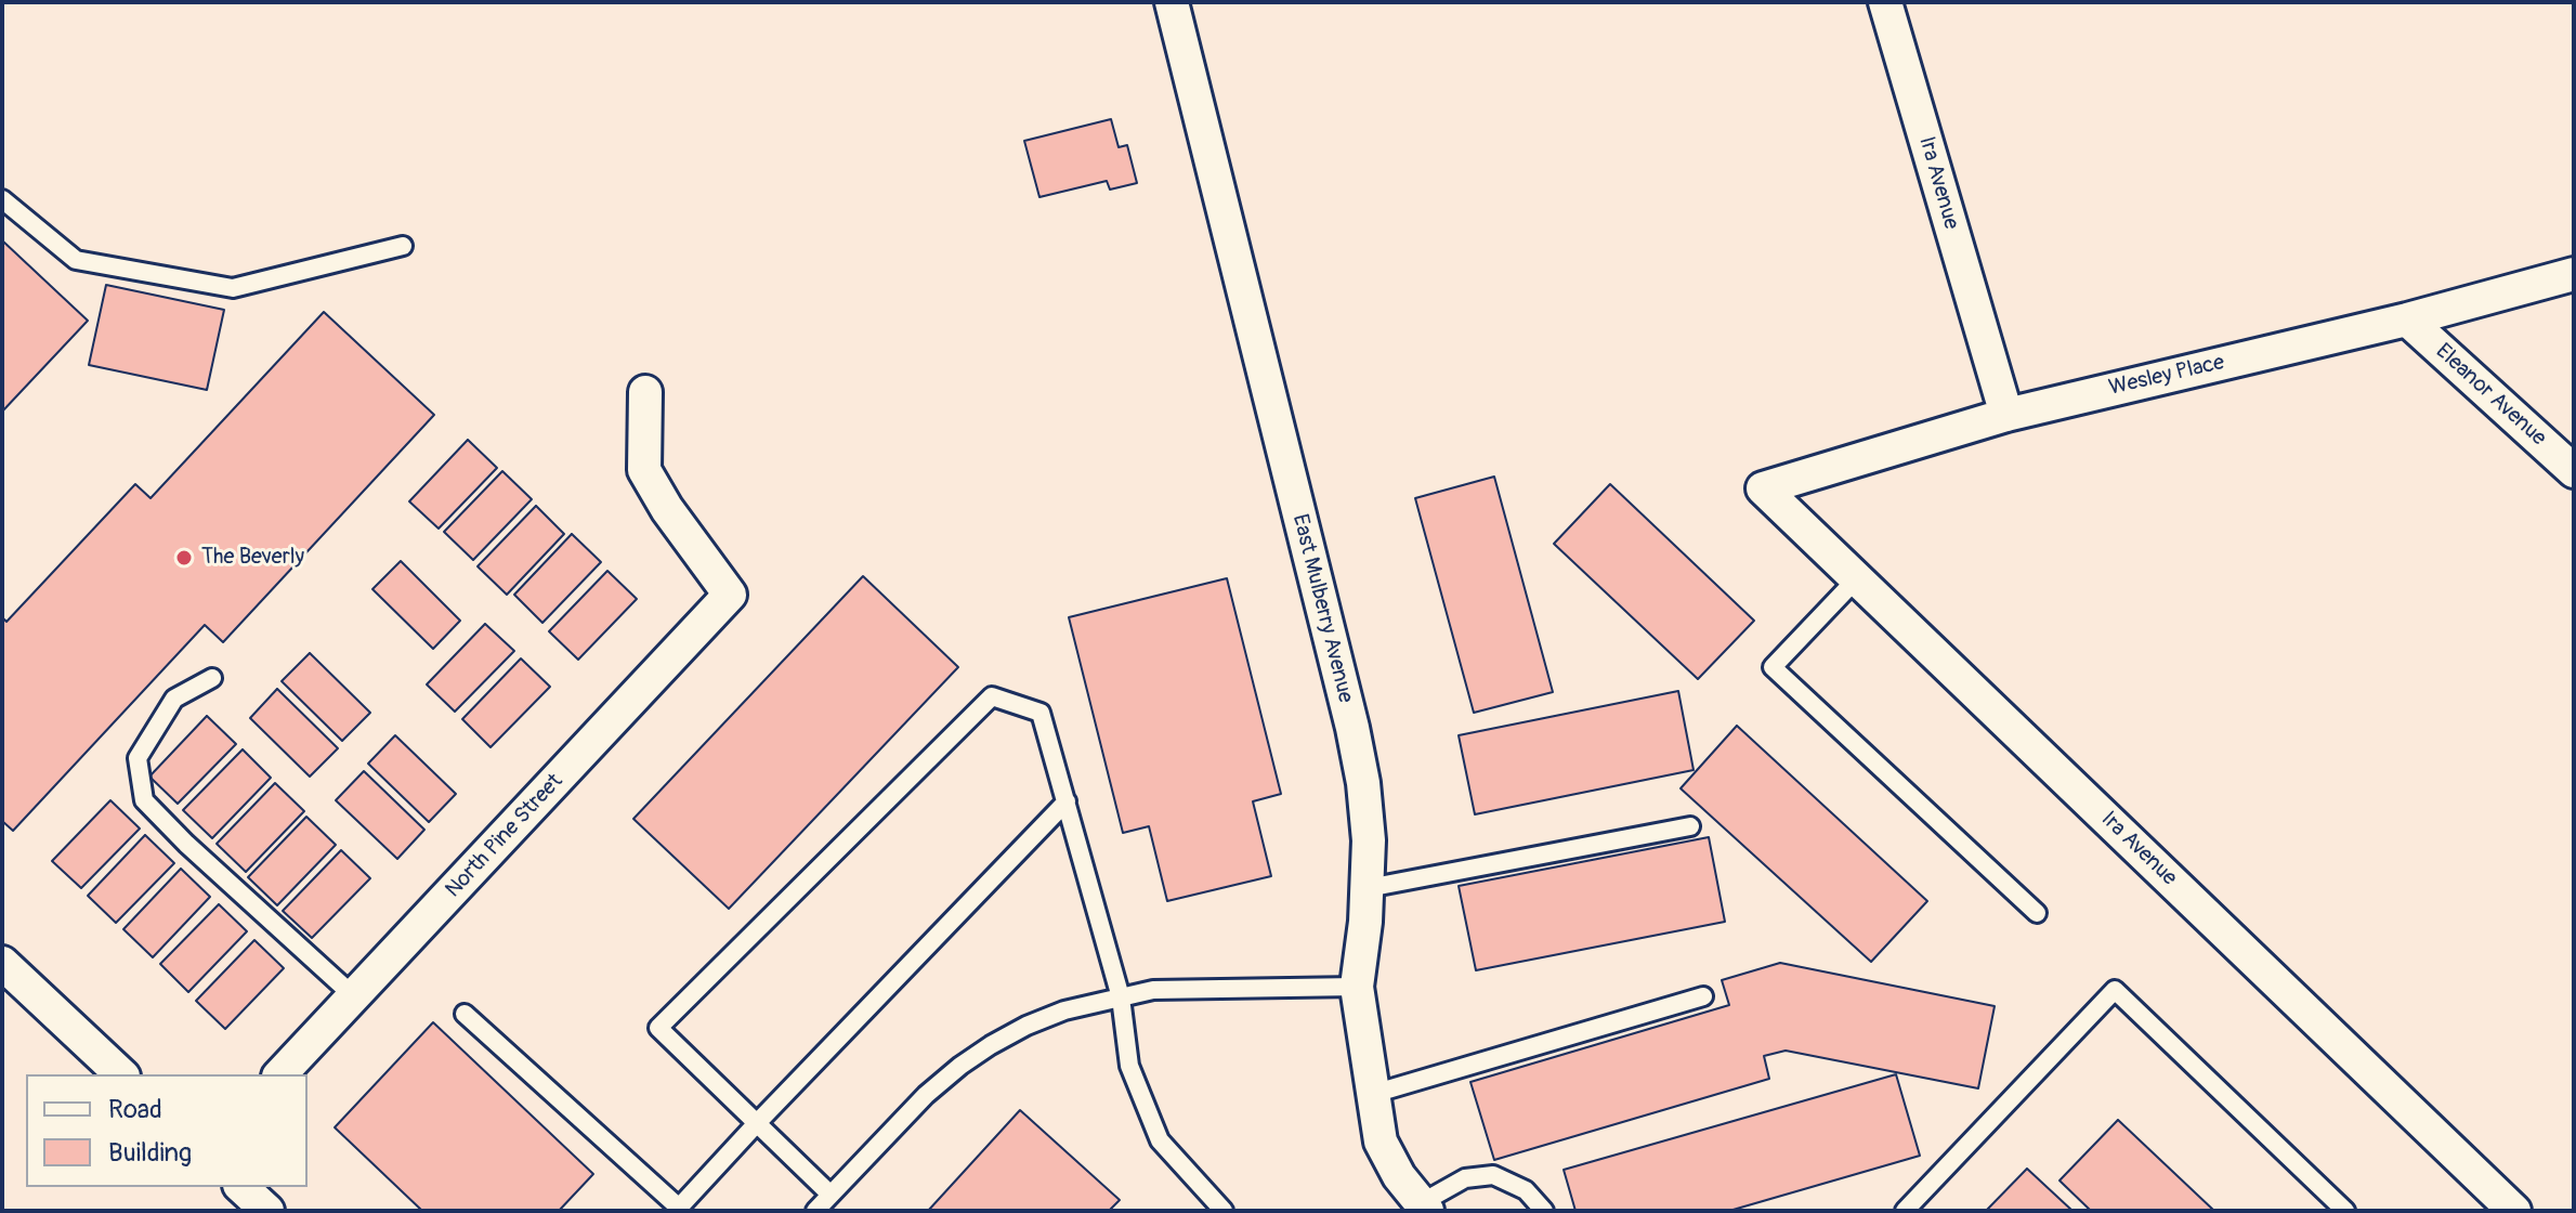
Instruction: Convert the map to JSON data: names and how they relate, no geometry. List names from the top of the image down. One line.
{"streets":{"street":["Ira Avenue","Wesley Place","Eleanor Avenue","East Mulberry Avenue","North Pine Street"]},"crossings":[["Ira Avenue","Wesley Place"],["Wesley Place","Eleanor Avenue"]],"places":["The Beverly"],"legend":["Road","Building"]}
